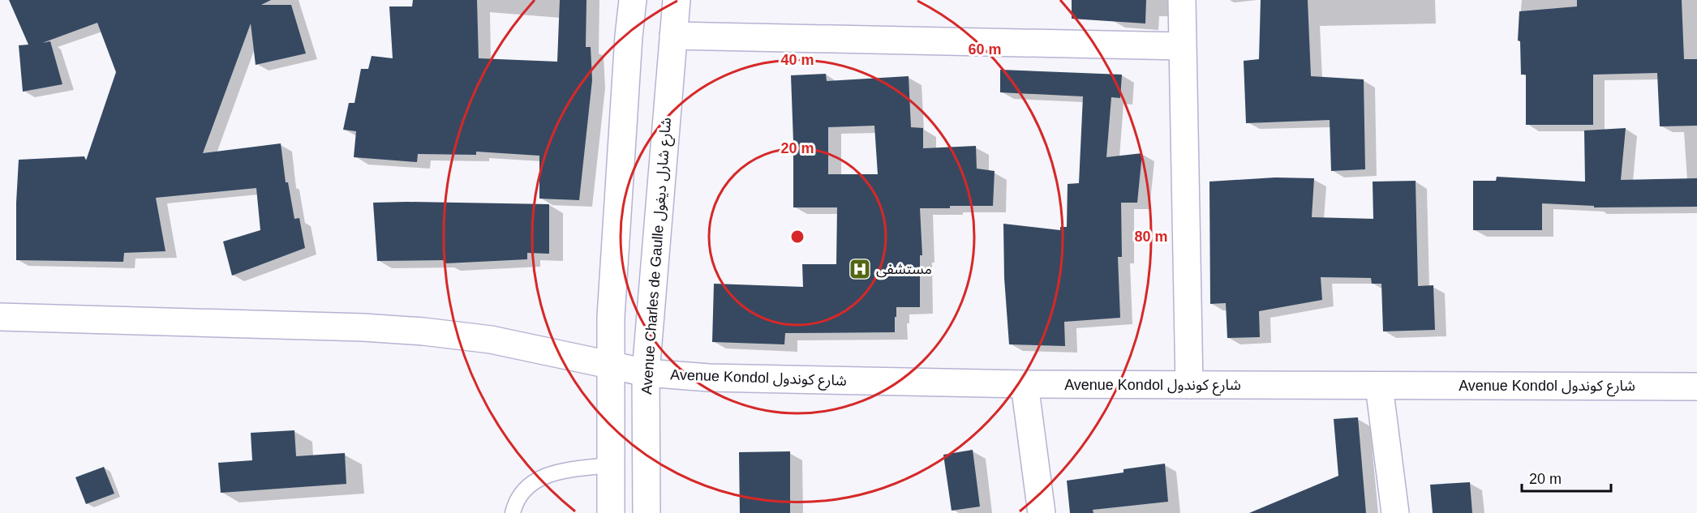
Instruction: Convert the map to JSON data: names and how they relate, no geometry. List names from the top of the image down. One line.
{"streets":{"street":["Avenue Charles de Gaulle شارع شارل ديغول","Avenue Kondol شارع كوندول"]},"crossings":[["Avenue Charles de Gaulle شارع شارل ديغول","Avenue Kondol شارع كوندول"]],"places":{"hospital":["مستشفى"]},"scale_bar":"20 m","rings":["60 m","40 m","20 m","80 m"]}
